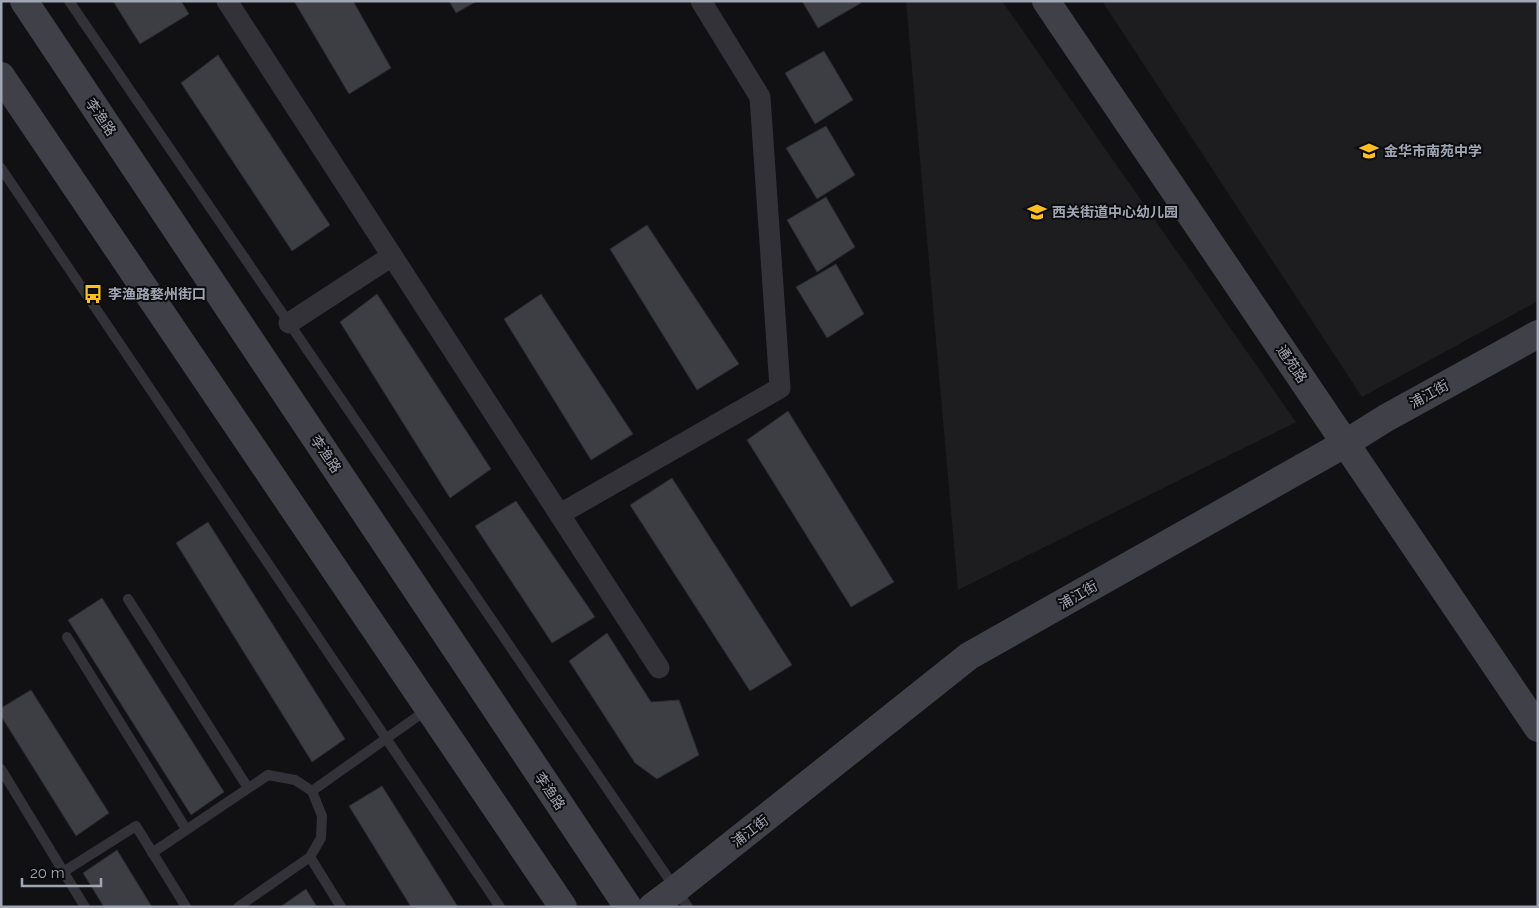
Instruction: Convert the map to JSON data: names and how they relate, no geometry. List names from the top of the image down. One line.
{"streets":{"main road":["李渔路","通苑路","浦江街"]},"crossings":[["通苑路","浦江街"]],"places":{"school or university":["金华市南苑中学","西关街道中心幼儿园"],"bus stop":["李渔路婺州街口"]},"scale_bar":"20 m"}
